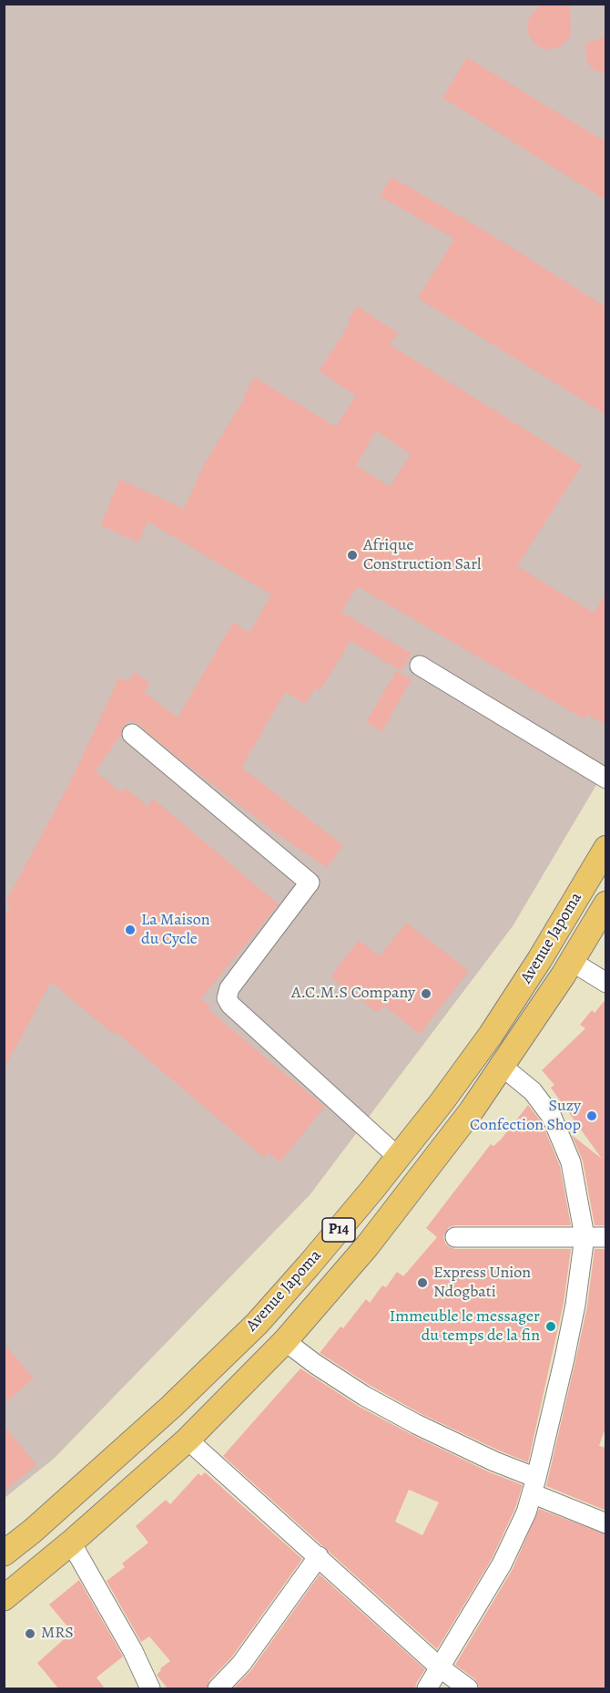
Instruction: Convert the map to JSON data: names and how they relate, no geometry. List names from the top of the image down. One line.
{"streets":{"main road":["Avenue Japoma","P14"]},"places":["Afrique Construction Sarl","La Maison du Cycle","A.C.M.S Company","Suzy Confection Shop","Express Union Ndogbati","Immeuble le messager du temps de la fin","MRS"]}
